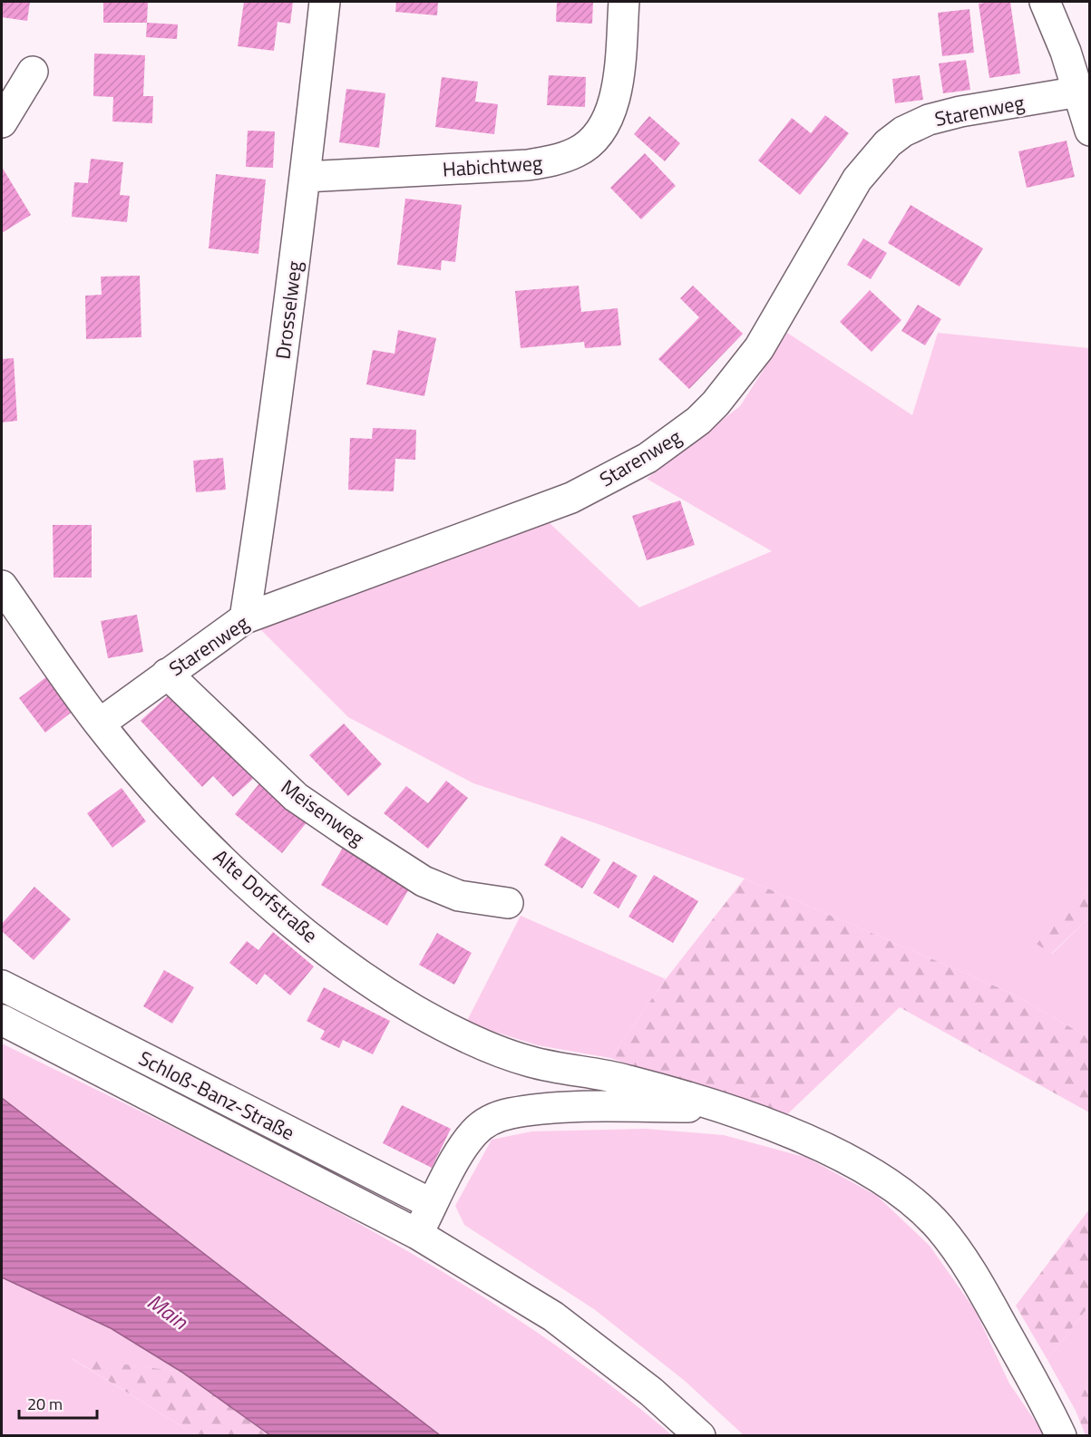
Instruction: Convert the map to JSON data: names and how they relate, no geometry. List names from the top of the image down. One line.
{"streets":{"street":["Starenweg","Habichtweg","Drosselweg","Meisenweg","Alte Dorfstraße","Schloß-Banz-Straße"]},"crossings":[["Starenweg","Drosselweg"],["Starenweg","Meisenweg"],["Starenweg","Alte Dorfstraße"],["Habichtweg","Drosselweg"]],"water":["Main"],"scale_bar":"20 m"}
